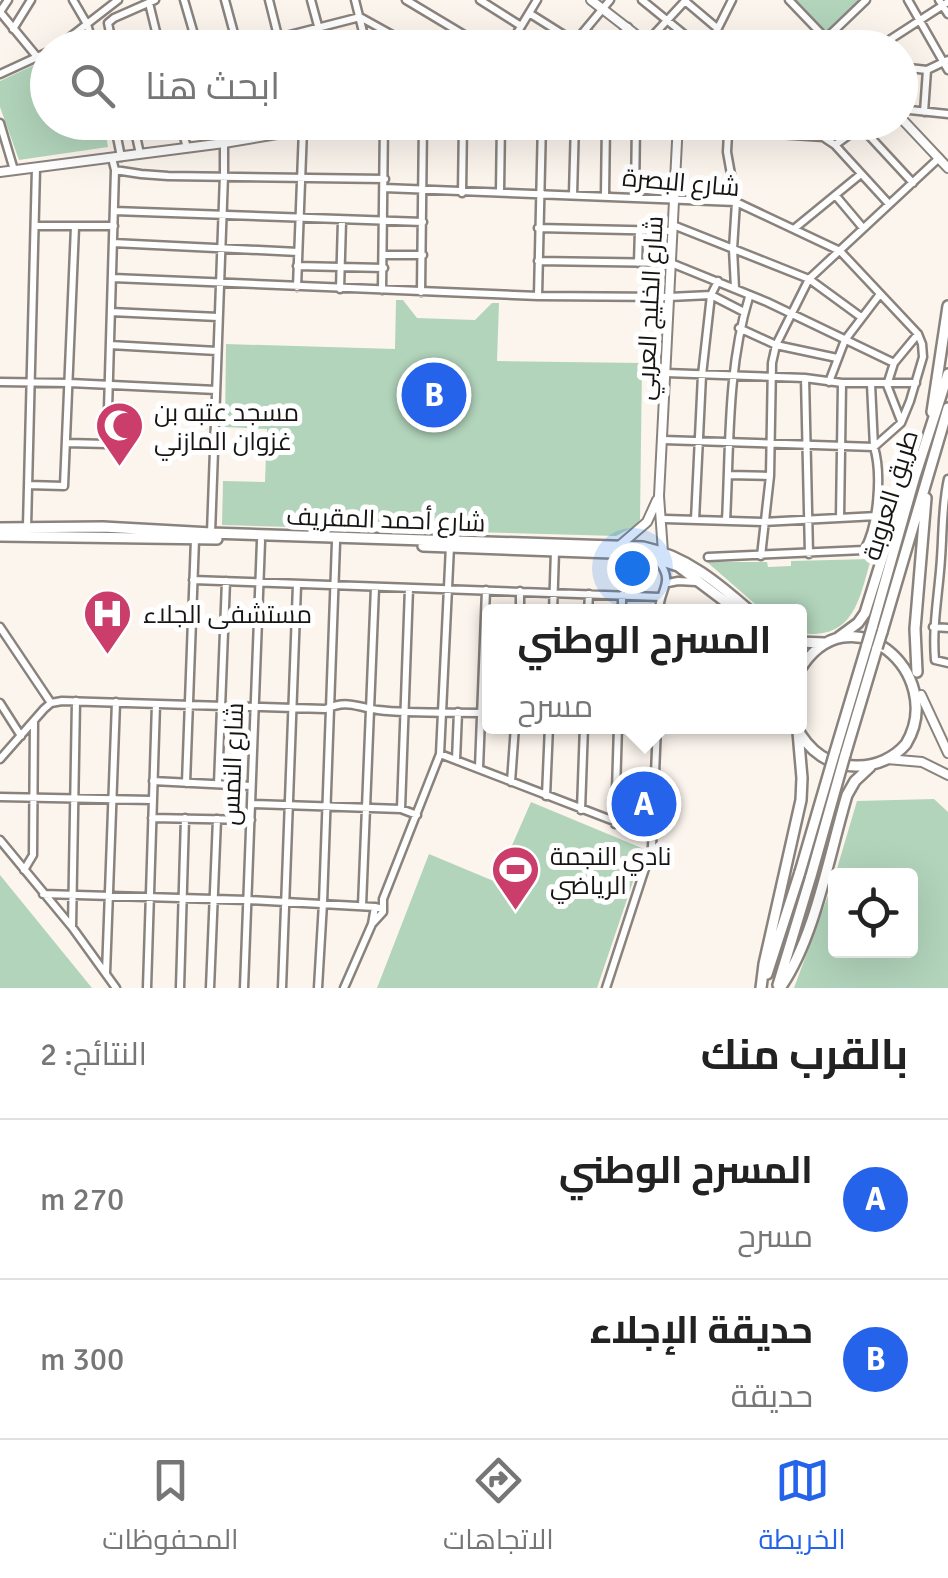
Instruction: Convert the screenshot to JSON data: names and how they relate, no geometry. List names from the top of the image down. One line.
{"streets":{"highway":["طريق العروبة","شارع أحمد المقريف"],"main road":["شارع الخليج العربي"],"street":["شارع البصرة","شارع النمس"]},"crossings":[["شارع البصرة","شارع الخليج العربي"],["شارع الخليج العربي","شارع أحمد المقريف"],["شارع أحمد المقريف","شارع النمس"]],"places":{"mosque":["مسجد عتبه بن غزوان المازني"],"hospital":["مستشفى الجلاء"],"sports":["نادي النجمة الرياضي"]},"page":{"search":"ابحث هنا","pins":["B","A"],"popup":["المسرح الوطني","مسرح"],"heading":["بالقرب منك","النتائج: 2"],"list":[{"mark":"A","name":"المسرح الوطني","note":"مسرح","value":"270 m"},{"mark":"B","name":"حديقة الإجلاء","note":"حديقة","value":"300 m"}],"nav":["الخريطة","الاتجاهات","المحفوظات"]}}
